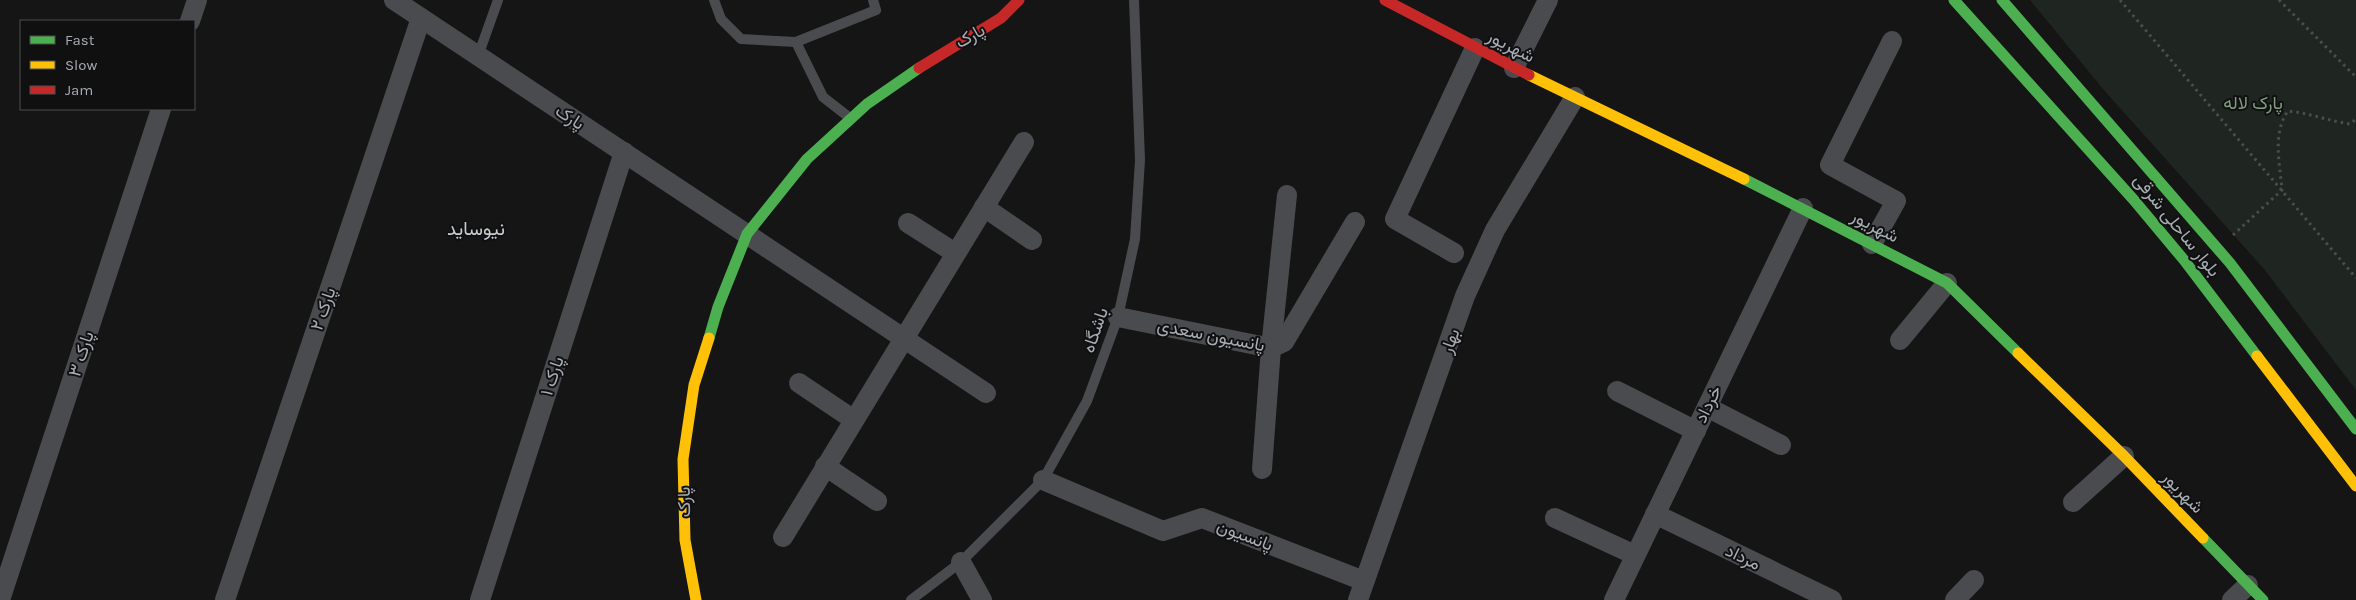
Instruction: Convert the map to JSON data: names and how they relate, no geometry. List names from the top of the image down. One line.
{"streets":{"street":["پارک","شهریور","بلوار ساحلی شرقی","پارک ۲","پانسیون سعدی","بهار","پارک ۳","پارک ۱","خرداد","پانسیون","مرداد"],"lane":["باشگاه"]},"crossings":[["پارک","پارک ۲"],["پارک","پارک ۱"],["شهریور","بهار"],["شهریور","خرداد"],["باشگاه","پانسیون سعدی"],["باشگاه","پانسیون"],["بهار","پانسیون"],["خرداد","مرداد"]],"districts":["نیوساید"],"parks":["پارک لاله"],"legend":["Fast","Slow","Jam"]}
